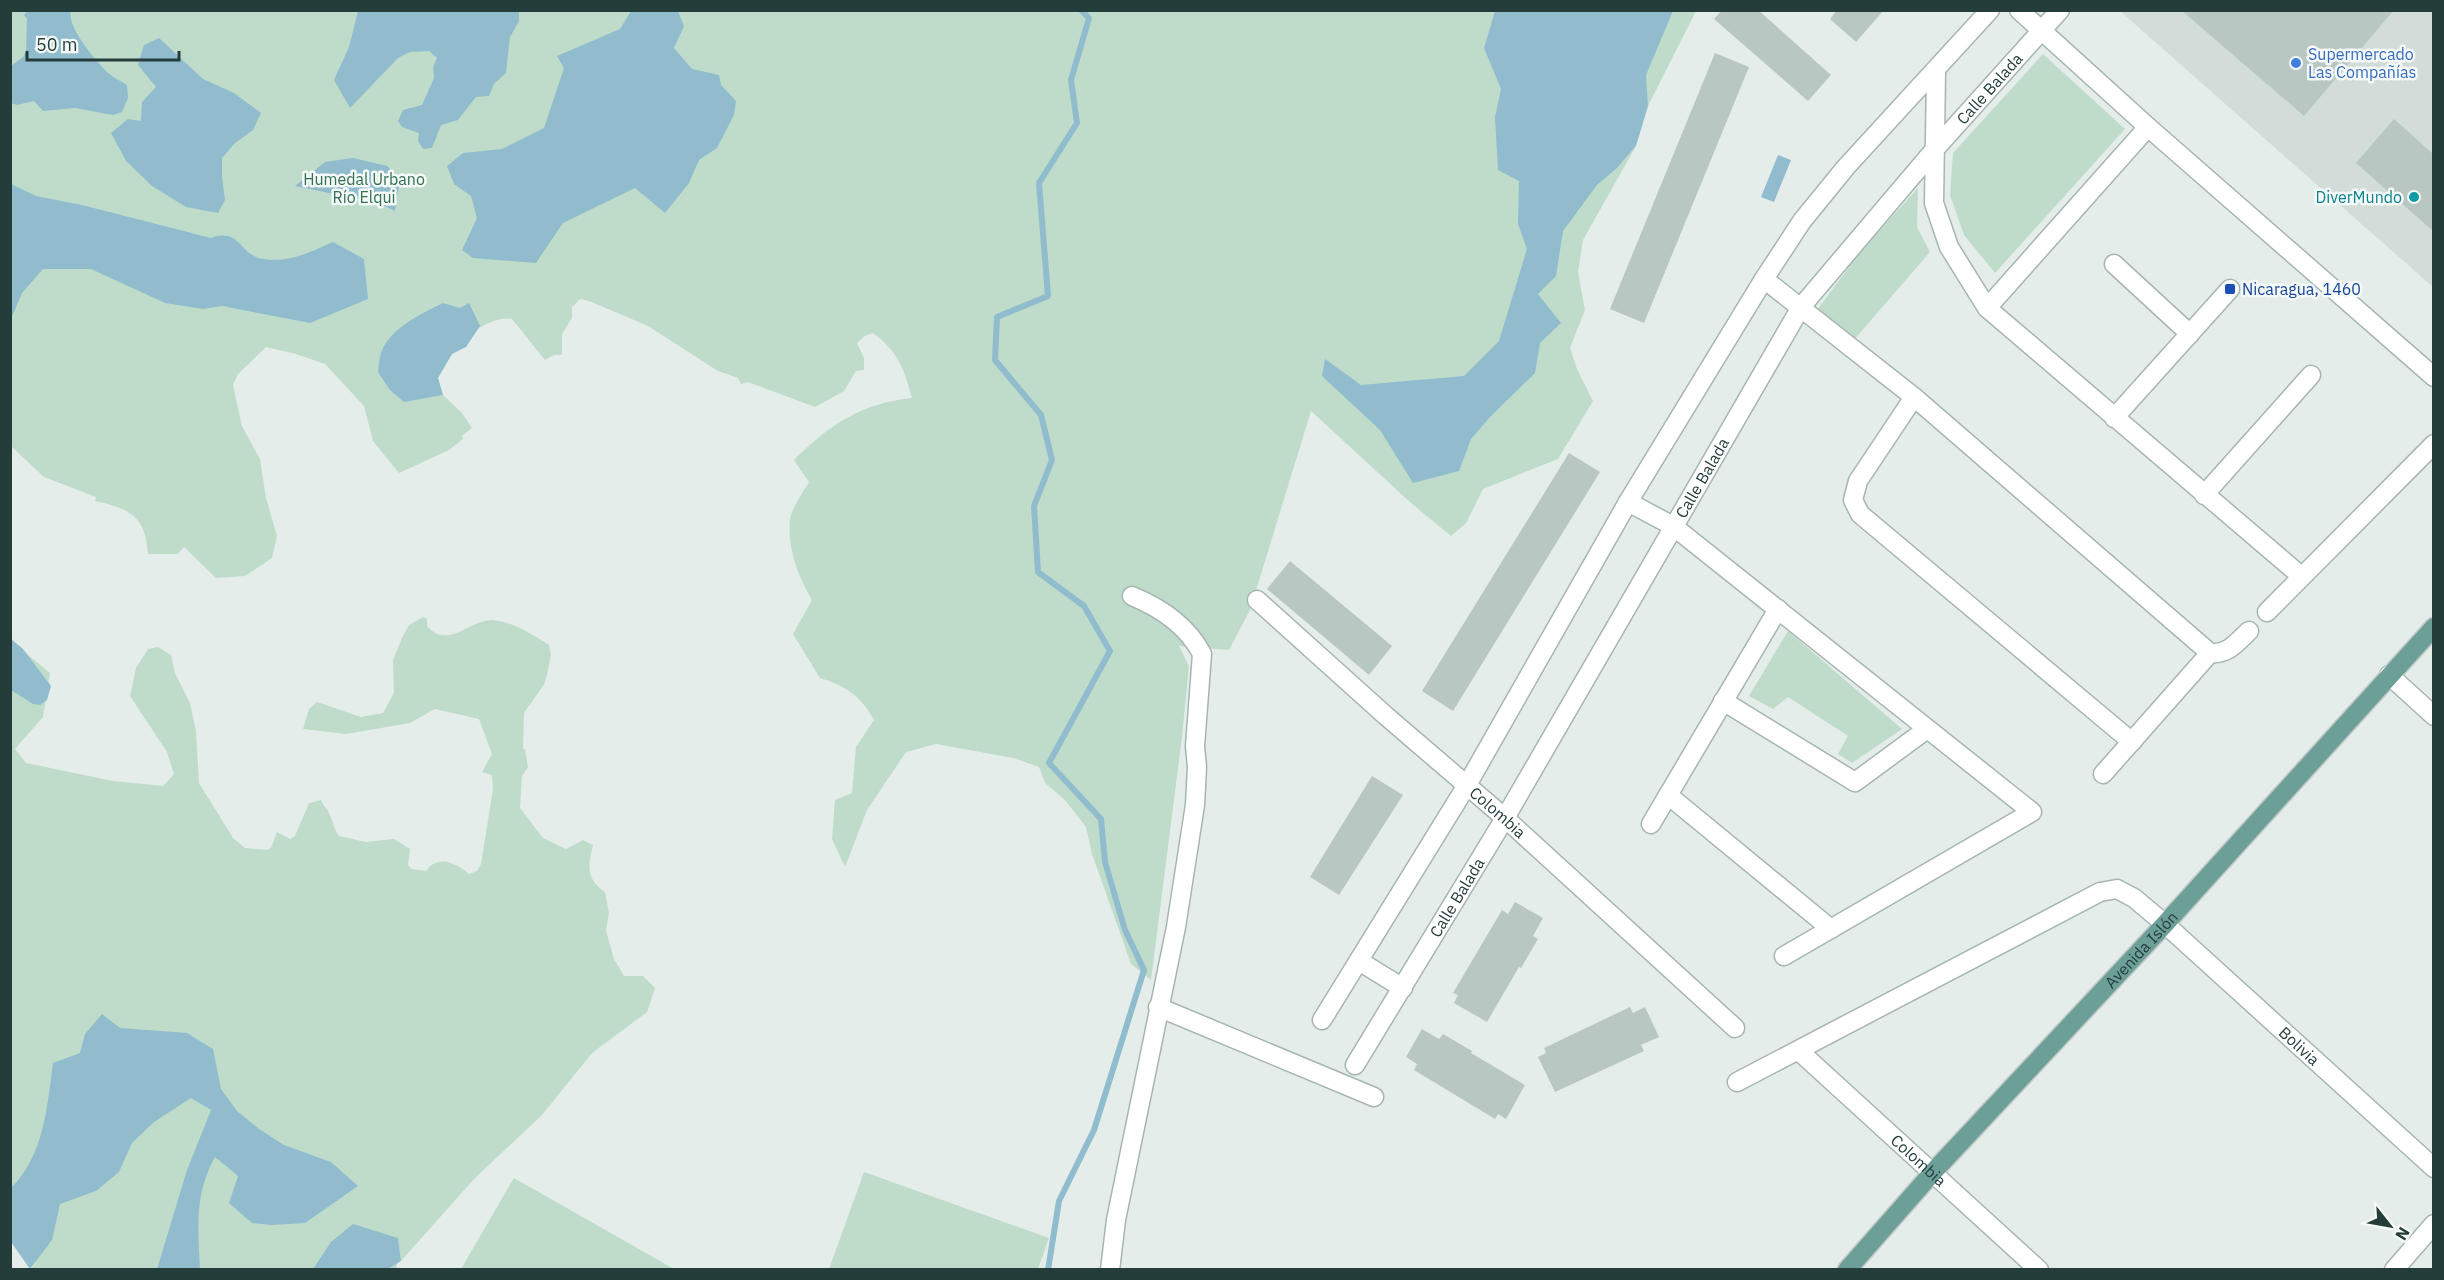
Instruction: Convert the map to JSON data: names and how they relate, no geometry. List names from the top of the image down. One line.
{"streets":{"main road":["Avenida Islón"],"street":["Calle Balada","Colombia","Bolivia"]},"crossings":[["Calle Balada","Colombia"],["Colombia","Avenida Islón"],["Colombia","Bolivia"],["Avenida Islón","Bolivia"]],"parks":["Humedal Urbano Río Elqui"],"places":{"other":["Supermercado Las Compañías","DiverMundo"],"transit":["Nicaragua, 1460"]},"scale_bar":"50 m","north":"bottom right"}
